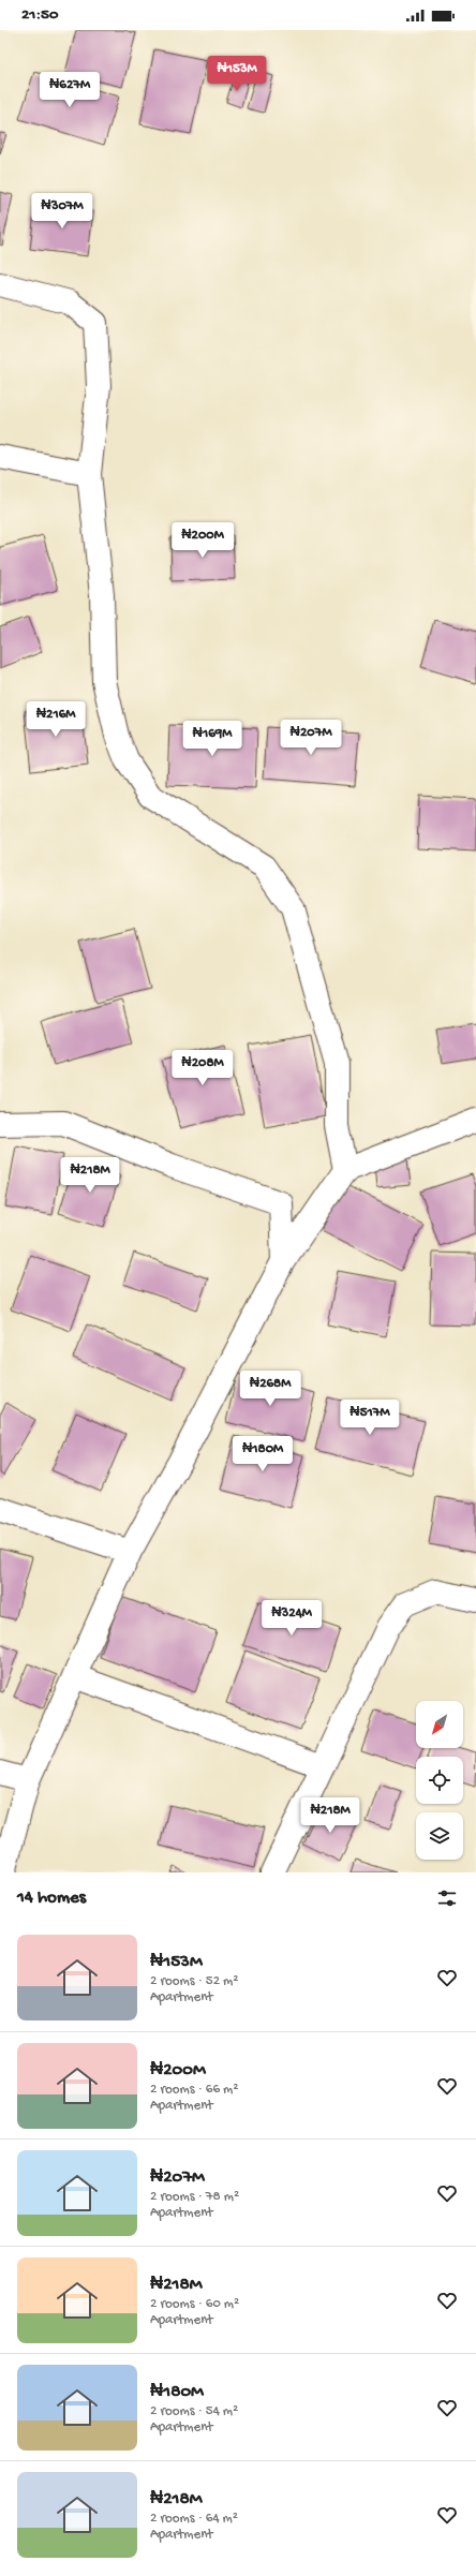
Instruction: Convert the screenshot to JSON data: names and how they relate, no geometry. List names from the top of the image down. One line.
{"north":"bottom left","page":{"status":"21:50","price":["₦153M","₦627M","₦307M","₦200M","₦216M","₦207M","₦169M","₦208M","₦218M","₦268M","₦517M","₦180M","₦324M","₦218M"],"heading":"14 homes","list":[{"name":"₦153M","note":"2 rooms · 52 m² · Apartment"},{"name":"₦200M","note":"2 rooms · 66 m² · Apartment"},{"name":"₦207M","note":"2 rooms · 78 m² · Apartment"},{"name":"₦218M","note":"2 rooms · 60 m² · Apartment"},{"name":"₦180M","note":"2 rooms · 54 m² · Apartment"},{"name":"₦218M","note":"2 rooms · 64 m² · Apartment"}]}}
